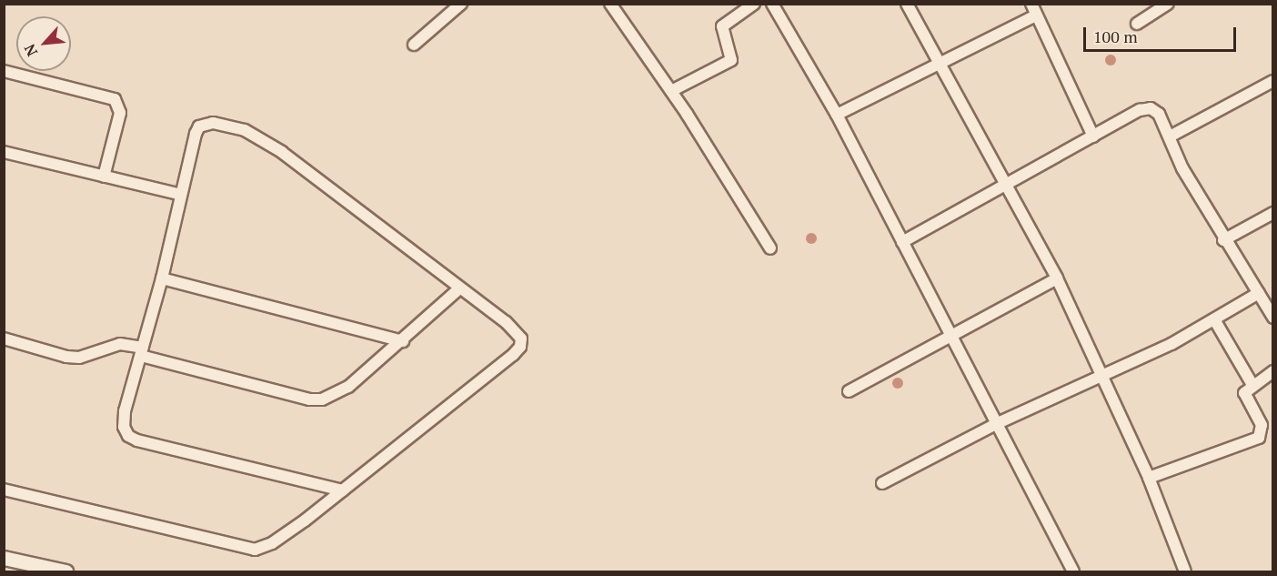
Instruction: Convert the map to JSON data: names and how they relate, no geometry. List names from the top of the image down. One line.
{"scale_bar":"100 m","north":"bottom left"}
